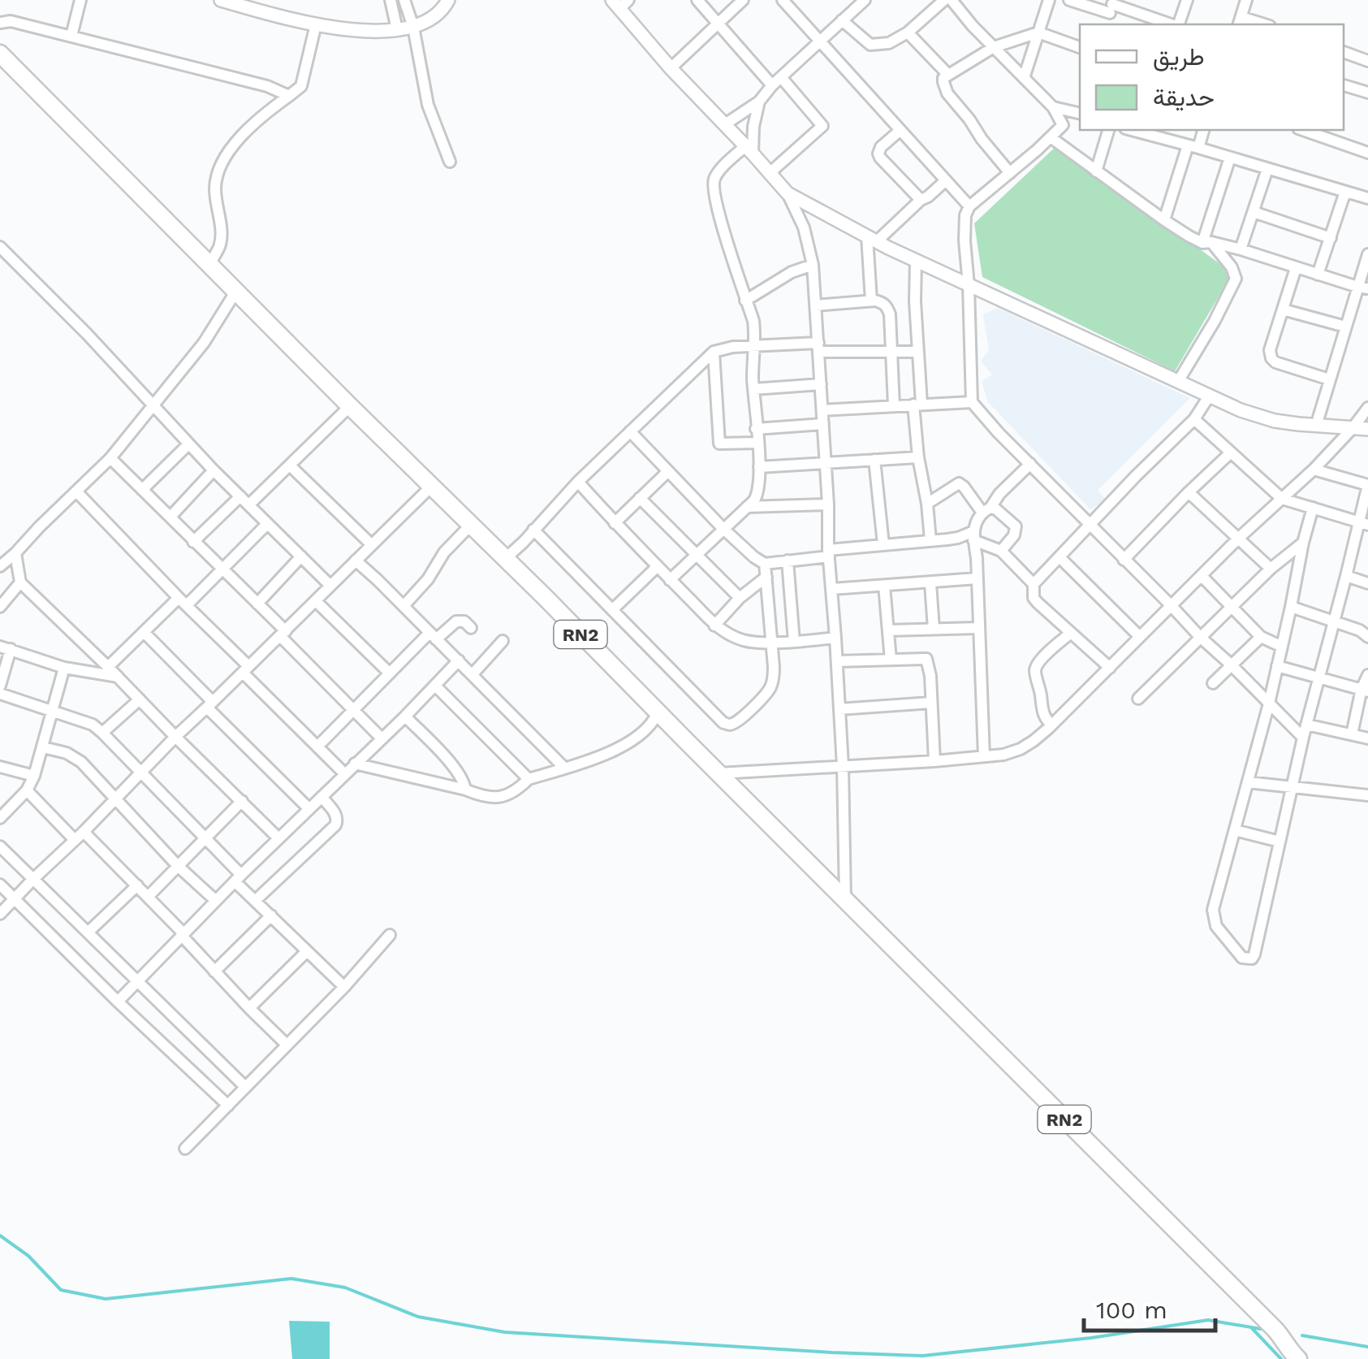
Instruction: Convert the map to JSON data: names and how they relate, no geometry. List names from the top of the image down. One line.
{"streets":{"highway":["RN2"]},"legend":["طريق","حديقة"],"scale_bar":"100 m"}
